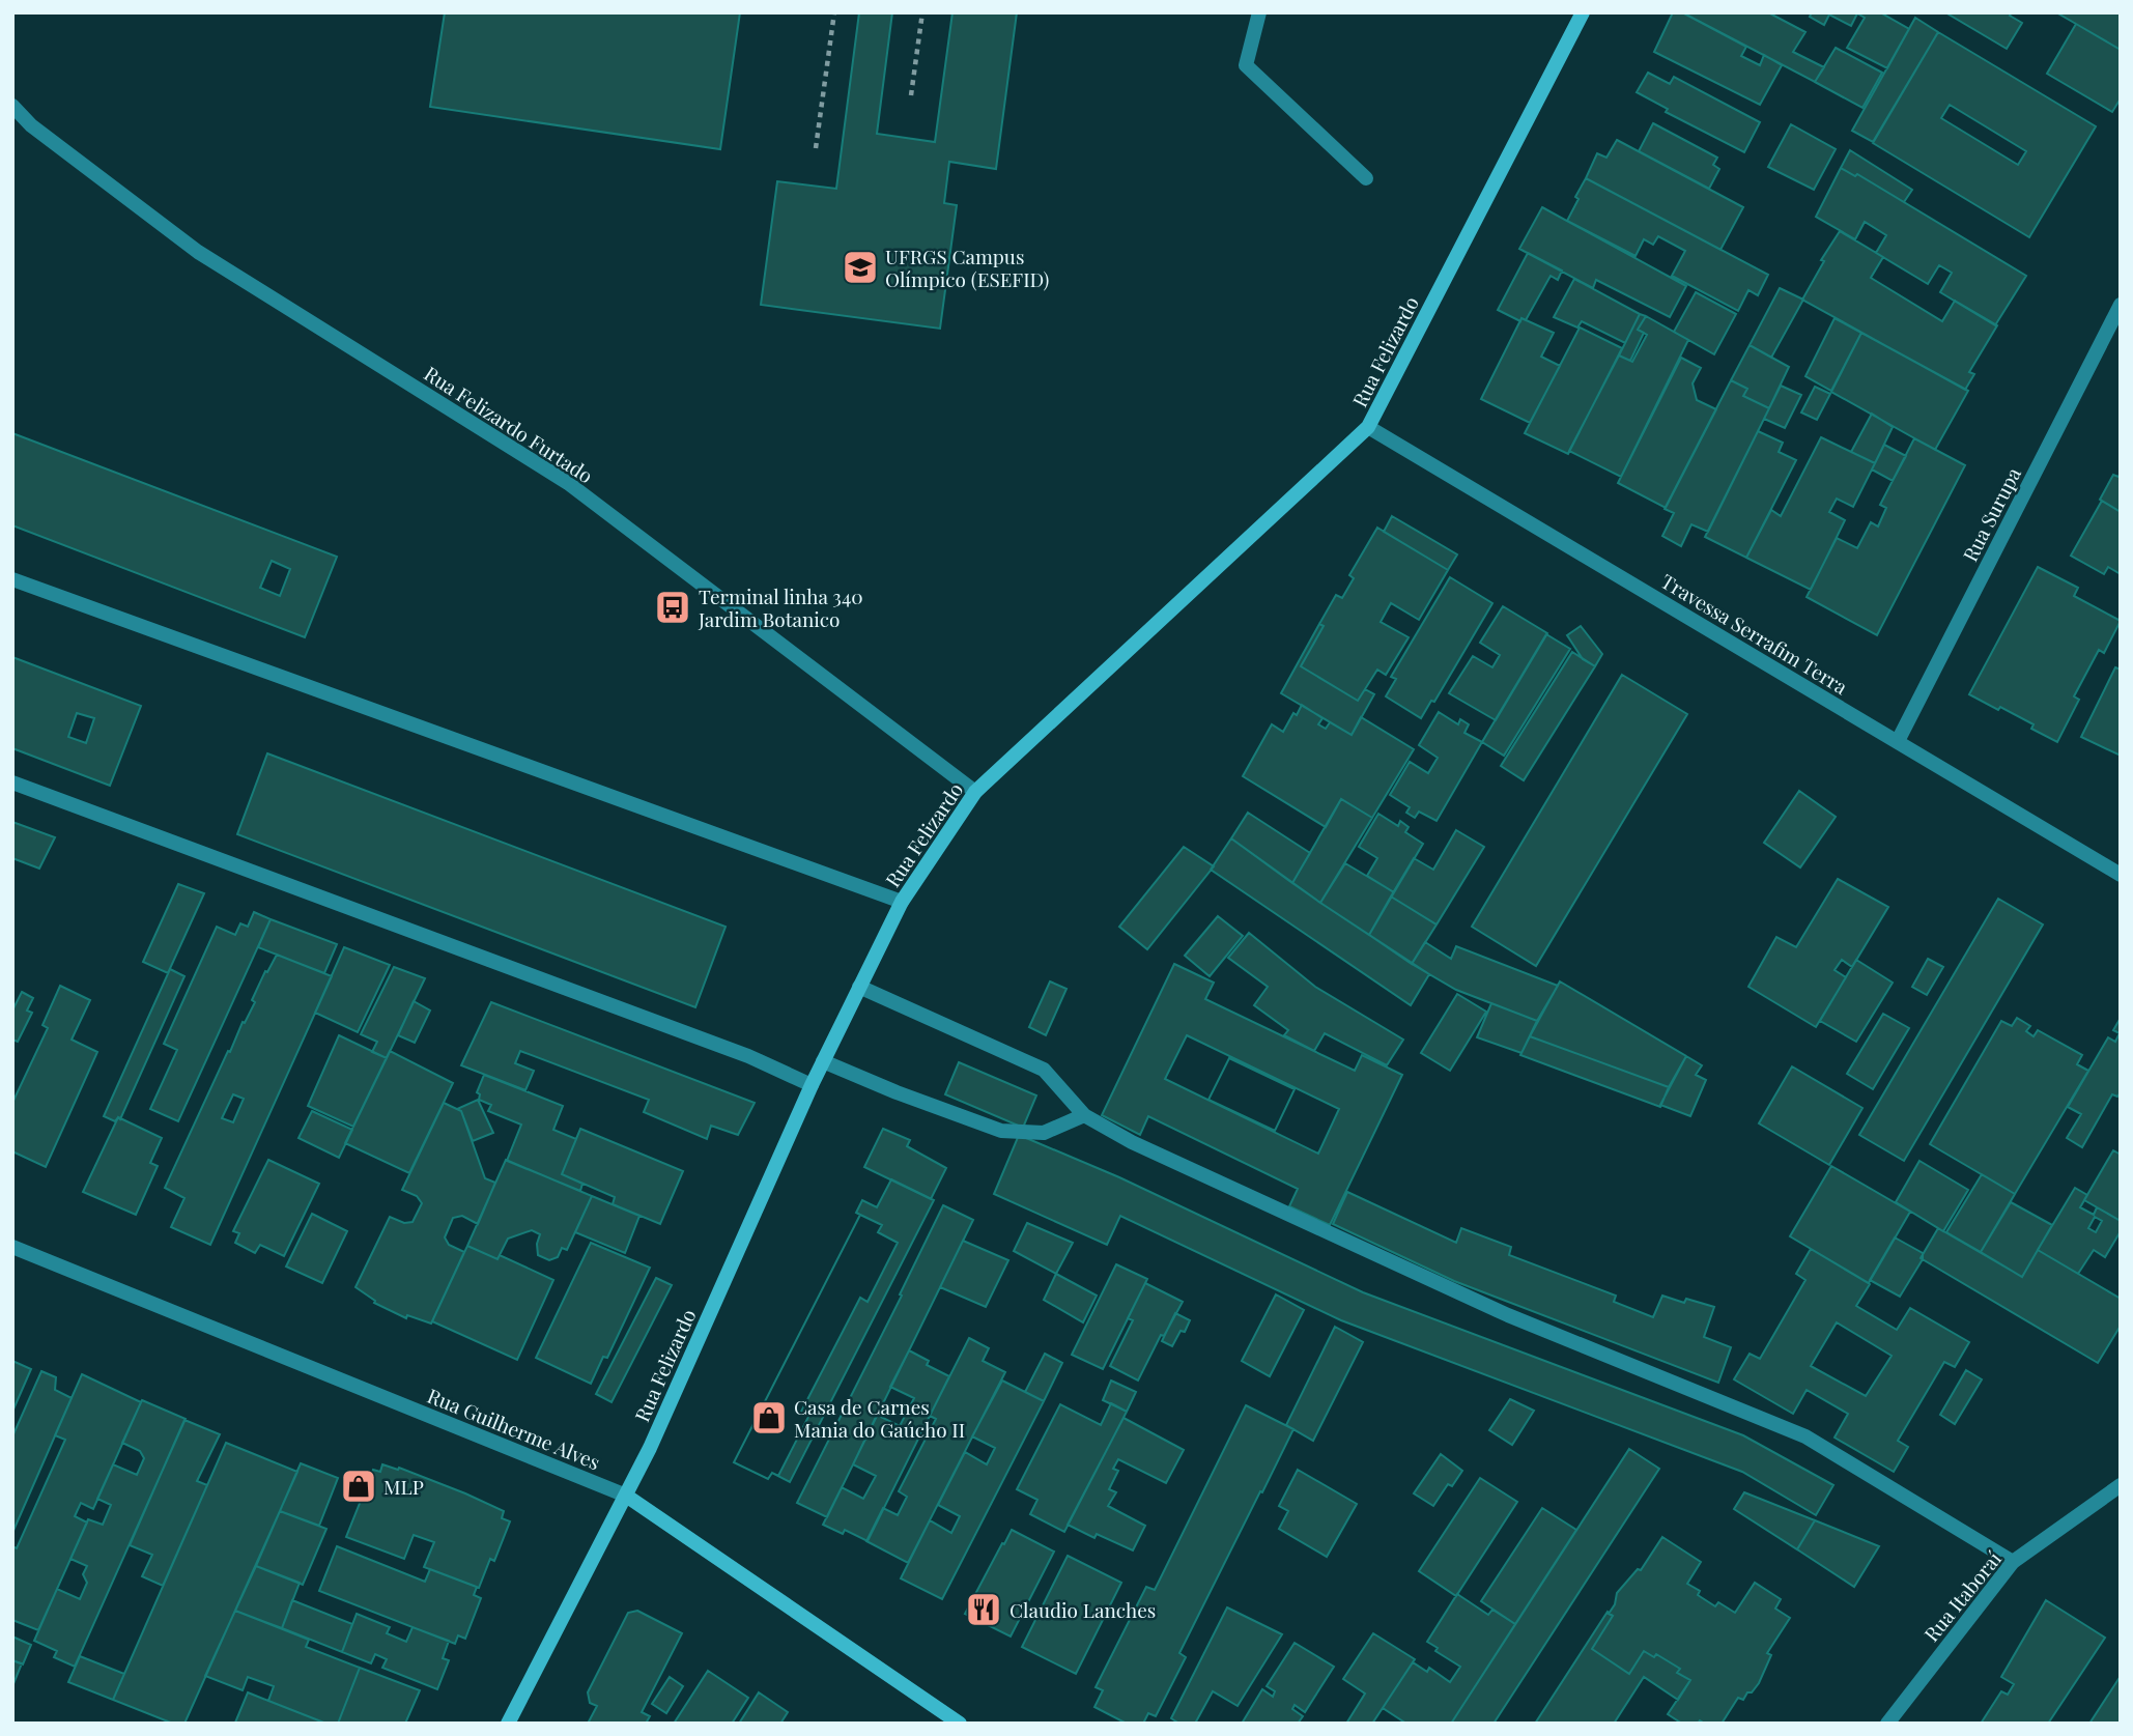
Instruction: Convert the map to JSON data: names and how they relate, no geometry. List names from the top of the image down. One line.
{"streets":{"main road":["Rua Felizardo","Rua Guilherme Alves"],"street":["Rua Felizardo Furtado","Rua Surupa","Travessa Serrafim Terra","Rua Itaboraí"]},"crossings":[["Rua Felizardo","Rua Felizardo Furtado"],["Rua Felizardo","Travessa Serrafim Terra"],["Rua Felizardo","Rua Guilherme Alves"],["Rua Surupa","Travessa Serrafim Terra"]],"places":{"school or university":["UFRGS Campus Olímpico (ESEFID)"],"bus stop":["Terminal linha 340 Jardim Botanico"],"shop":["Casa de Carnes Mania do Gaúcho II","MLP"],"restaurant":["Claudio Lanches"]}}
